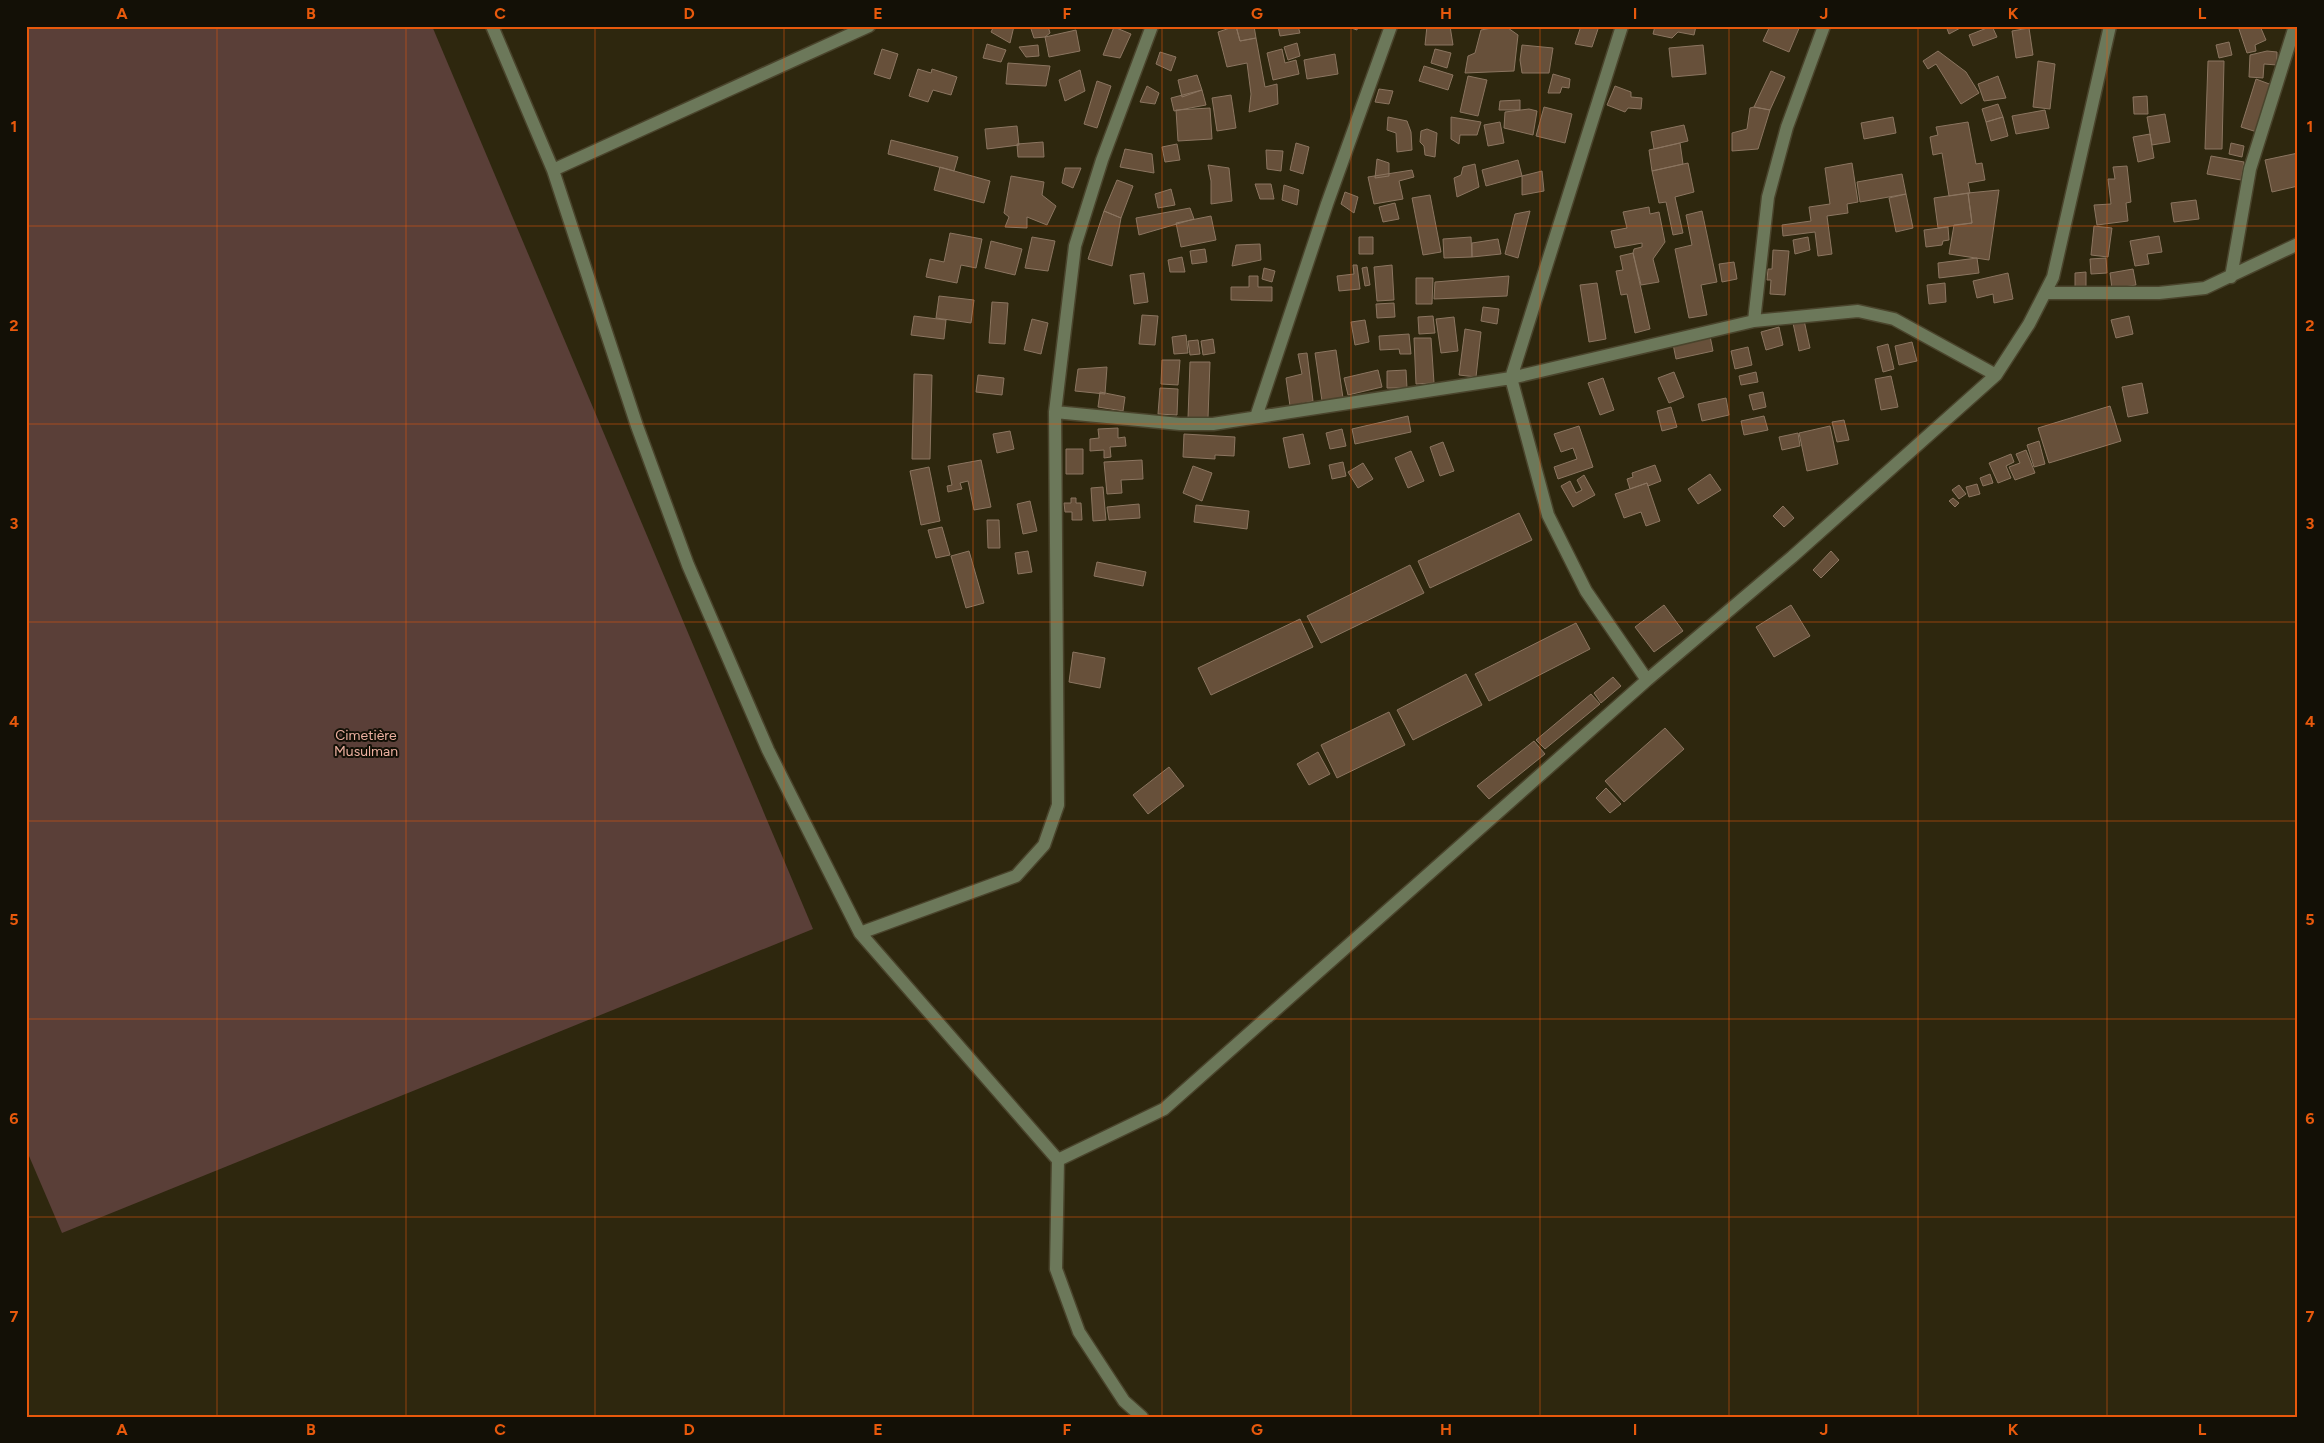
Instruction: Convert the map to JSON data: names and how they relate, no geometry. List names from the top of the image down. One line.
{"parks":["Cimetière Musulman"],"grid":{"columns":["A","B","C","D","E","F","G","H","I","J","K","L"],"rows":["1","2","3","4","5","6","7"]}}
